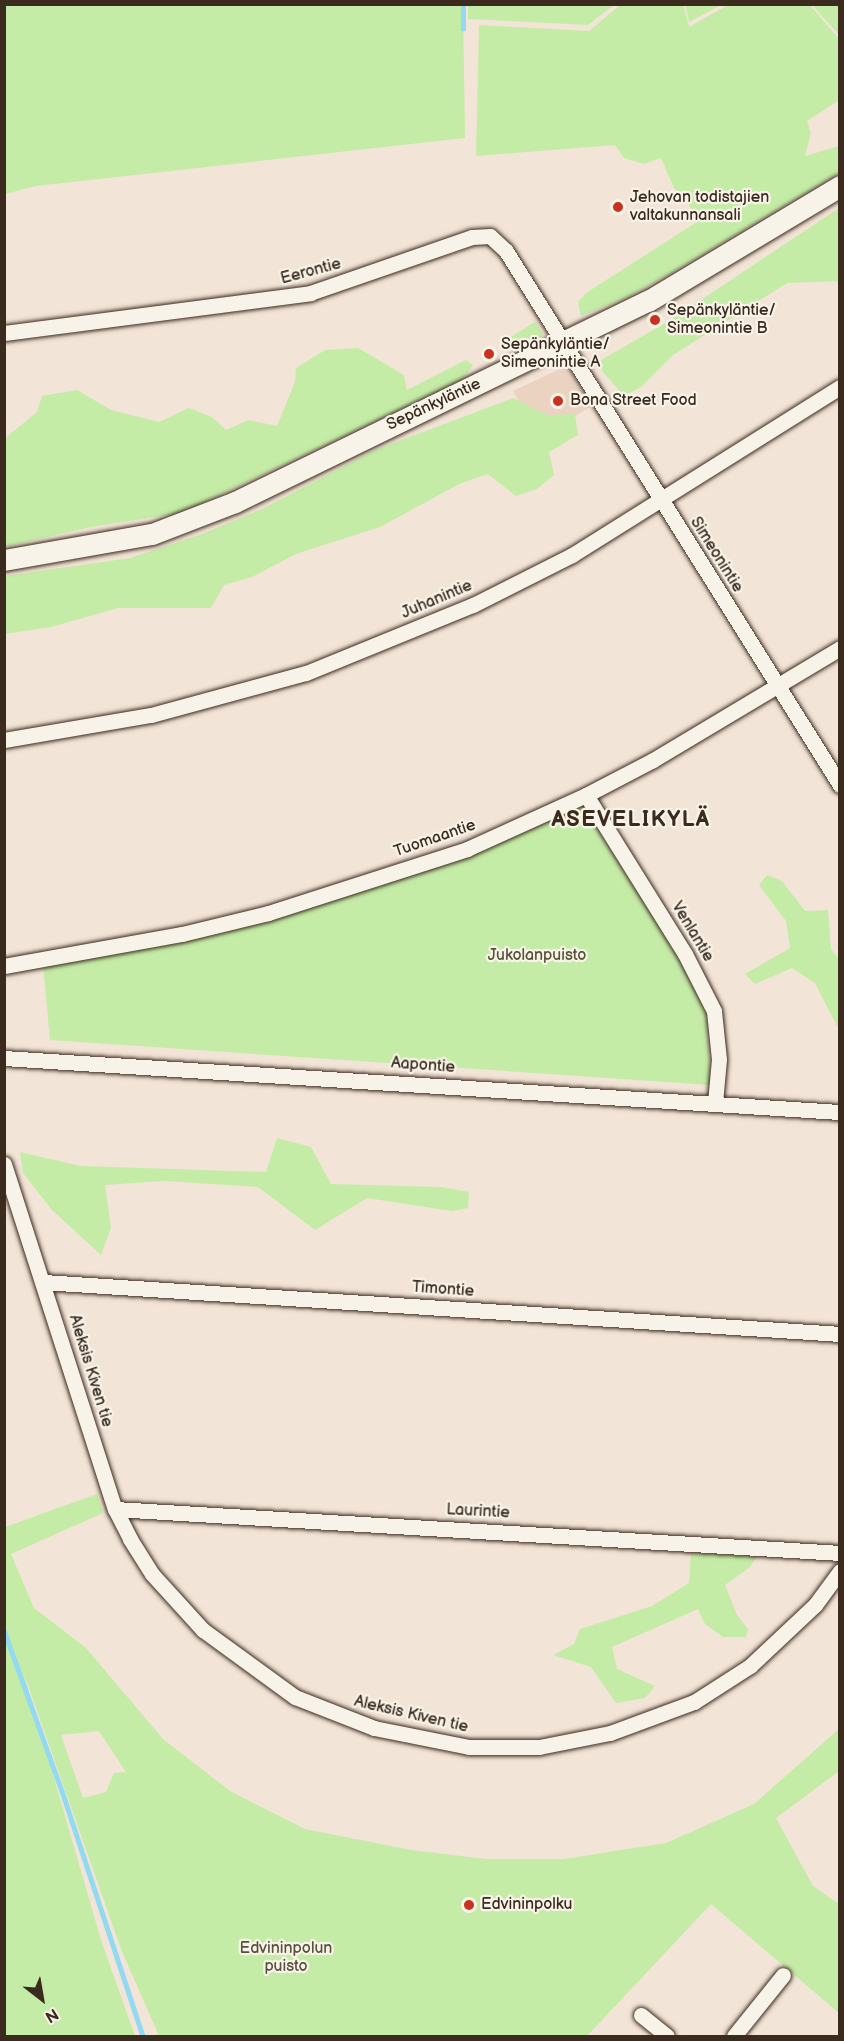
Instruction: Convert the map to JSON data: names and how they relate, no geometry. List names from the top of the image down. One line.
{"streets":{"main road":["Sepänkyläntie"],"street":["Eerontie","Simeonintie","Juhanintie","Tuomaantie","Venlantie","Aapontie","Timontie","Aleksis Kiven tie","Laurintie"]},"crossings":[["Eerontie","Sepänkyläntie"],["Eerontie","Simeonintie"],["Sepänkyläntie","Simeonintie"],["Simeonintie","Juhanintie"],["Simeonintie","Tuomaantie"],["Tuomaantie","Venlantie"],["Venlantie","Aapontie"],["Timontie","Aleksis Kiven tie"],["Aleksis Kiven tie","Laurintie"]],"districts":["ASEVELIKYLÄ"],"parks":["Jukolanpuisto","Edvininpolun puisto"],"places":["Jehovan todistajien valtakunnansali","Sepänkyläntie/ Simeonintie B","Sepänkyläntie/ Simeonintie A","Bona Street Food","Edvininpolku"],"north":"bottom right"}
